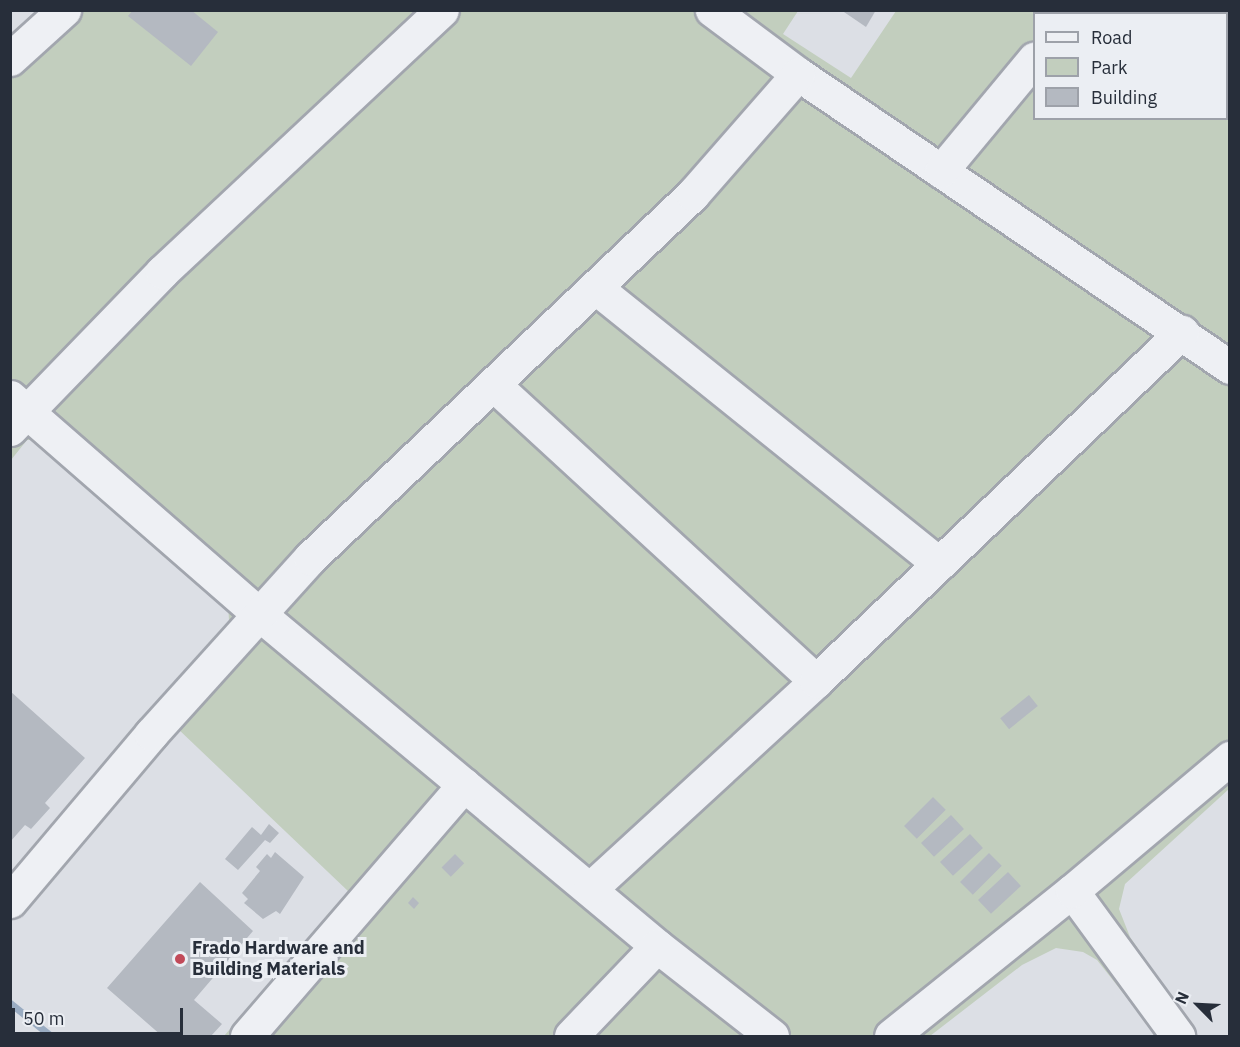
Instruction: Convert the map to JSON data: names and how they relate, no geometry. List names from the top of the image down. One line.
{"places":["Frado Hardware and Building Materials"],"legend":["Road","Park","Building"],"scale_bar":"50 m","north":"top left"}
